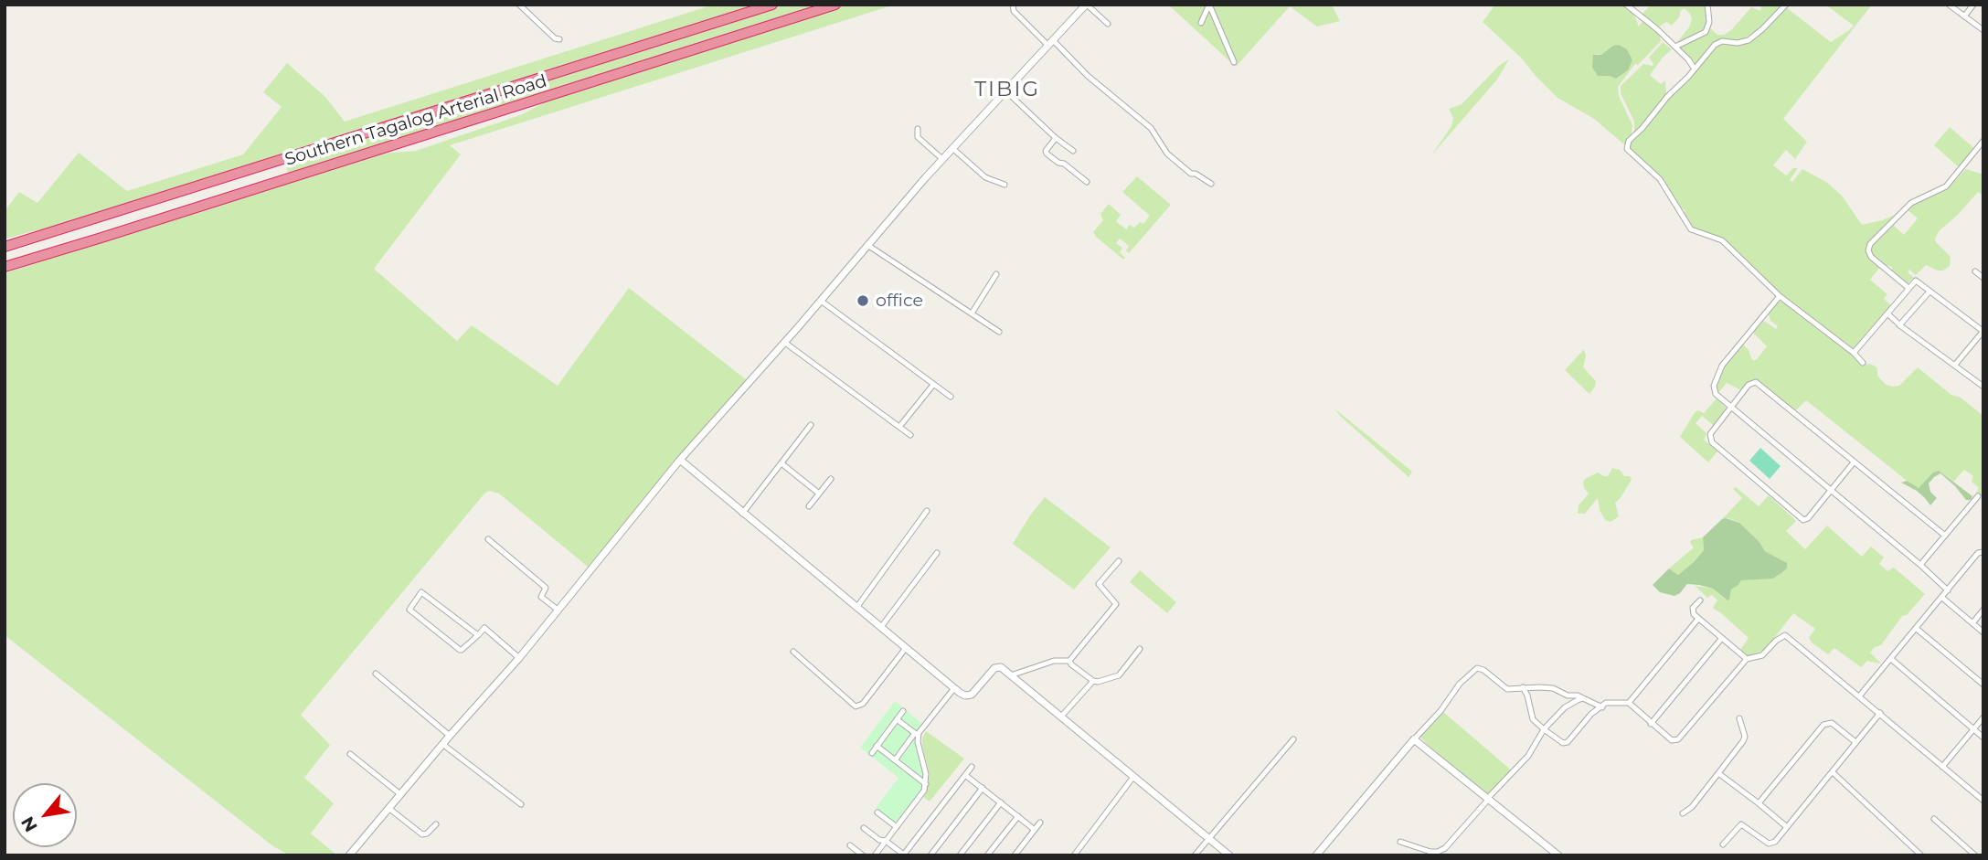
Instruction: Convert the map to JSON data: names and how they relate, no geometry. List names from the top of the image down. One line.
{"streets":{"highway":["Southern Tagalog Arterial Road"]},"districts":["TIBIG"],"places":["office"],"north":"bottom left"}
